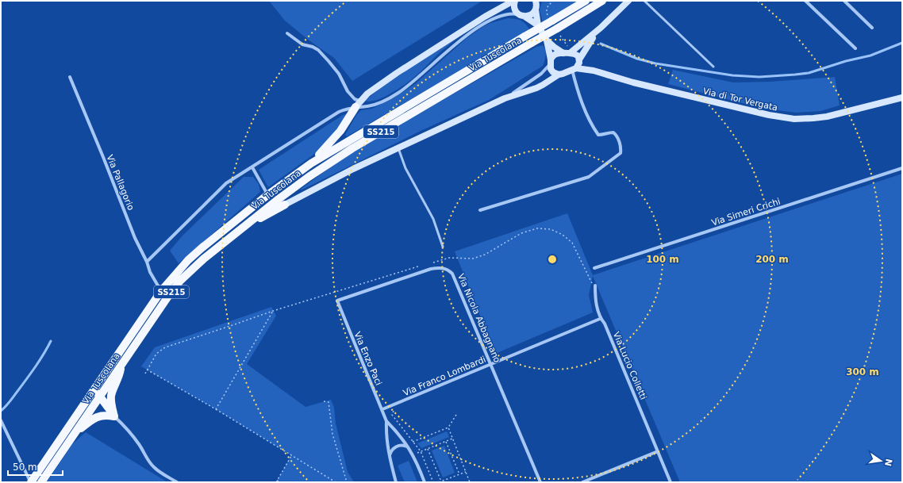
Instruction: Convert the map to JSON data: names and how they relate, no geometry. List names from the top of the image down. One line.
{"streets":{"main road":["Via Tuscolana","SS215"],"street":["Via di Tor Vergata","Via Pallagorio","Via Simeri Crichi","Via Nicola Abbagnano","Via Enzo Paci","Via Lucio Colletti","Via Franco Lombardi"]},"crossings":[["Via Tuscolana","Via di Tor Vergata"],["Via Tuscolana","Via Pallagorio"],["Via Nicola Abbagnano","Via Enzo Paci"],["Via Nicola Abbagnano","Via Franco Lombardi"],["Via Enzo Paci","Via Franco Lombardi"],["Via Lucio Colletti","Via Franco Lombardi"]],"scale_bar":"50 m","north":"right","rings":["100 m","200 m","300 m"]}
